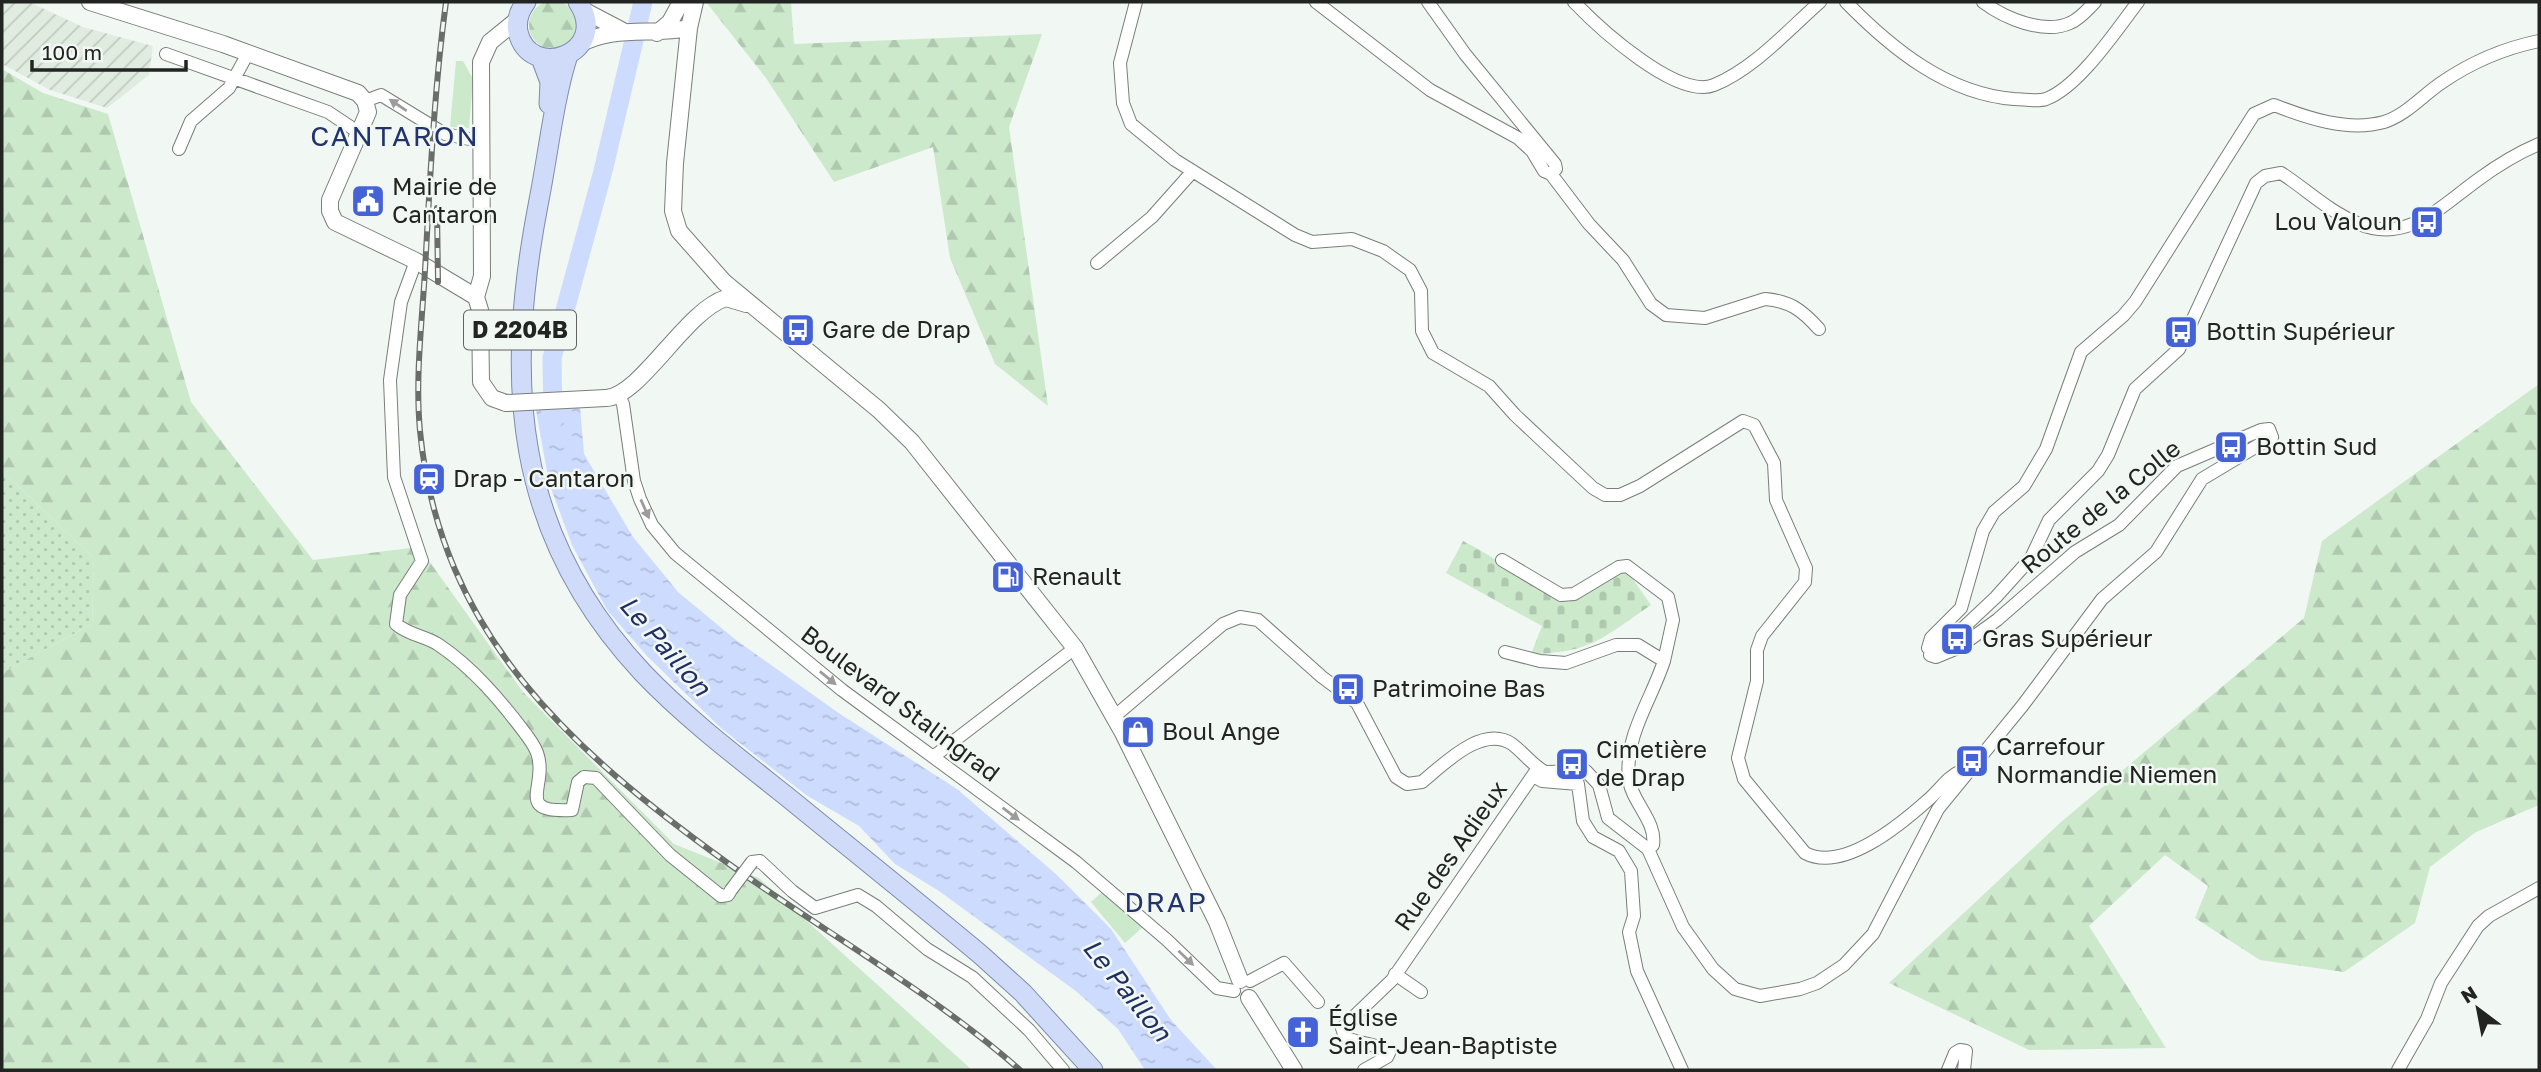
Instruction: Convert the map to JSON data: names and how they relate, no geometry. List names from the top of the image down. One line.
{"streets":{"main road":["D 2204B"],"street":["Route de la Colle","Boulevard Stalingrad","Rue des Adieux"]},"one_way":["Boulevard Stalingrad"],"districts":["CANTARON","DRAP"],"water":["Le Paillon"],"places":{"public building":["Mairie de Cantaron"],"bus stop":["Lou Valoun","Gare de Drap","Bottin Supérieur","Bottin Sud","Gras Supérieur","Patrimoine Bas","Carrefour Normandie Niemen","Cimetière de Drap"],"station":["Drap - Cantaron"],"fuel station":["Renault"],"shop":["Boul Ange"],"church":["Église Saint-Jean-Baptiste"]},"scale_bar":"100 m","north":"top left"}
